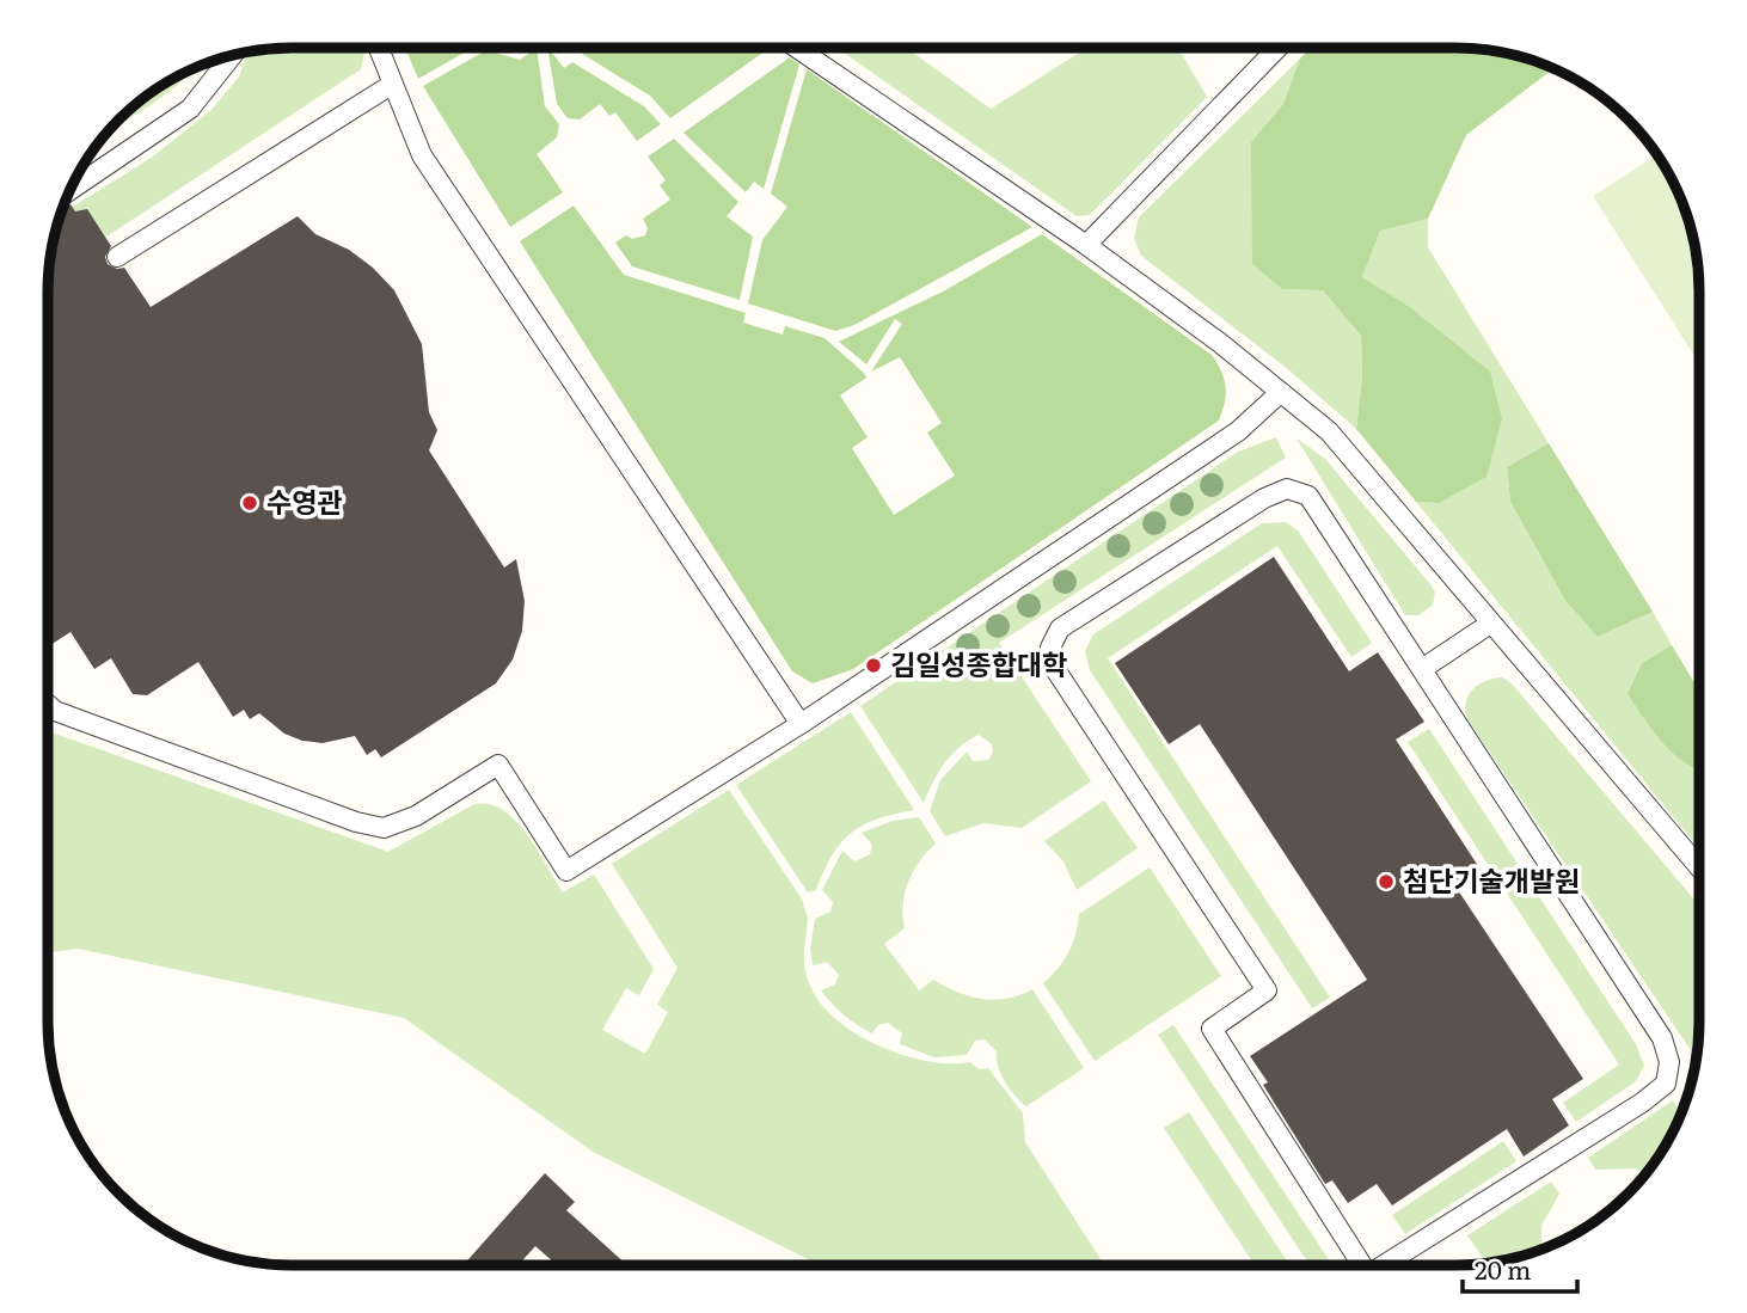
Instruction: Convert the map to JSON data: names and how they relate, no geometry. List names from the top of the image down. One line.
{"places":["수영관","김일성종합대학","첨단기술개발원"],"scale_bar":"20 m"}
